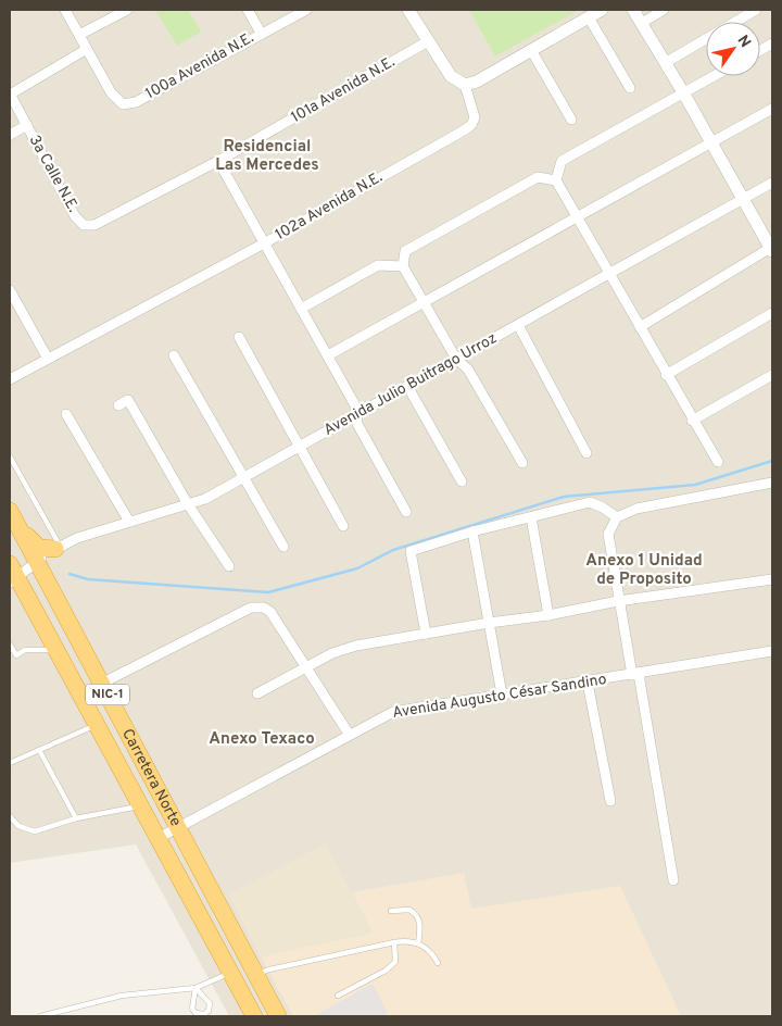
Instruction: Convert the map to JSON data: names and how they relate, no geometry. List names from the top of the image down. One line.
{"streets":{"highway":["NIC-1","Carretera Norte"],"street":["100a Avenida N.E.","101a Avenida N.E.","3a Calle N.E.","102a Avenida N.E.","Avenida Julio Buitrago Urroz","Avenida Augusto César Sandino"]},"crossings":[["101a Avenida N.E.","3a Calle N.E."],["Avenida Julio Buitrago Urroz","Carretera Norte"],["Avenida Augusto César Sandino","Carretera Norte"]],"districts":["Residencial Las Mercedes","Anexo 1 Unidad de Proposito","Anexo Texaco"],"north":"top right"}
